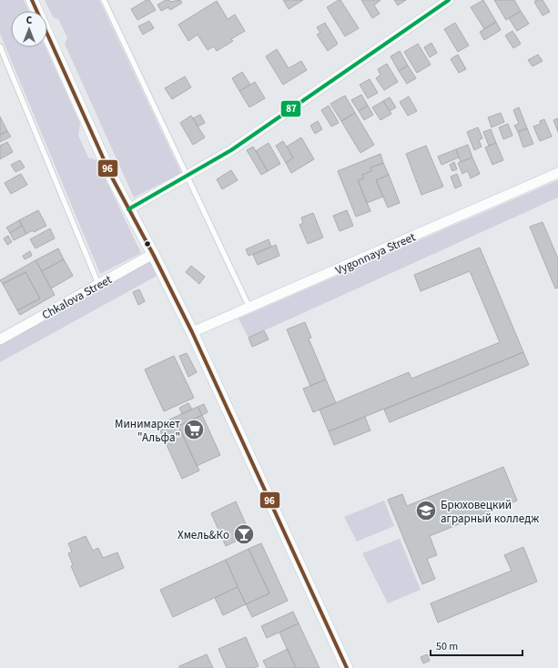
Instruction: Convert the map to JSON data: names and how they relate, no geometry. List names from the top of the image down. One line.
{"streets":{"street":["Vygonnaya Street","Chkalova Street"]},"places":{"supermarket":["Минимаркет \"Альфа\""],"school or university":["Брюховецкий аграрный колледж"],"bar":["Хмель&Ко"]},"lines":["transit line 96","transit line 87"],"scale_bar":"50 m","north":"top"}
